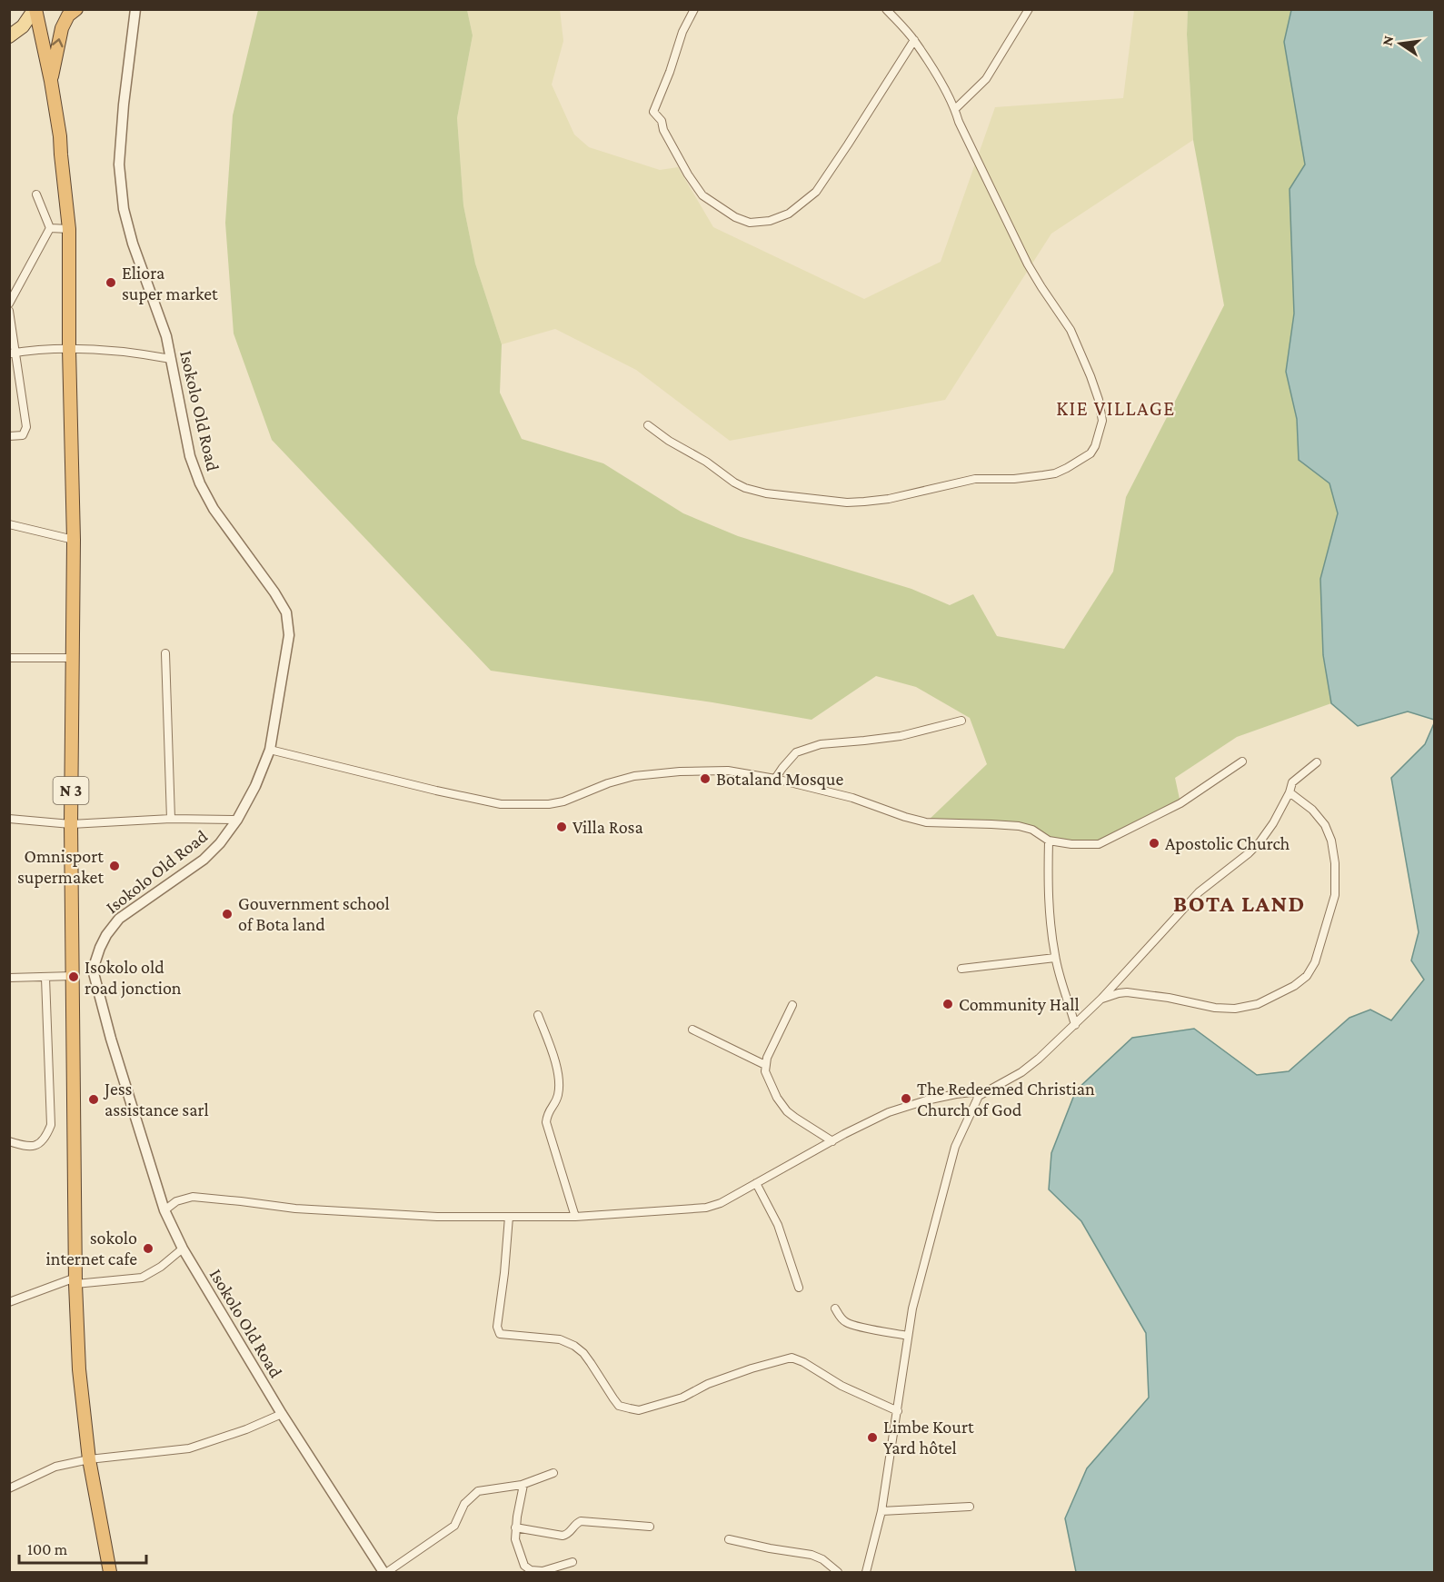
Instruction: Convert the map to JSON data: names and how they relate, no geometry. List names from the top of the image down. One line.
{"streets":{"highway":["N 3"],"street":["Isokolo Old Road"]},"districts":["KIE VILLAGE","BOTA LAND"],"places":["Eliora super market","Botaland Mosque","Villa Rosa","Apostolic Church","Omnisport supermaket","Gouvernment school of Bota land","Isokolo old road jonction","Community Hall","The Redeemed Christian Church of God","Jess assistance sarl","sokolo internet cafe","Limbe Kourt Yard hôtel"],"scale_bar":"100 m","north":"left"}
